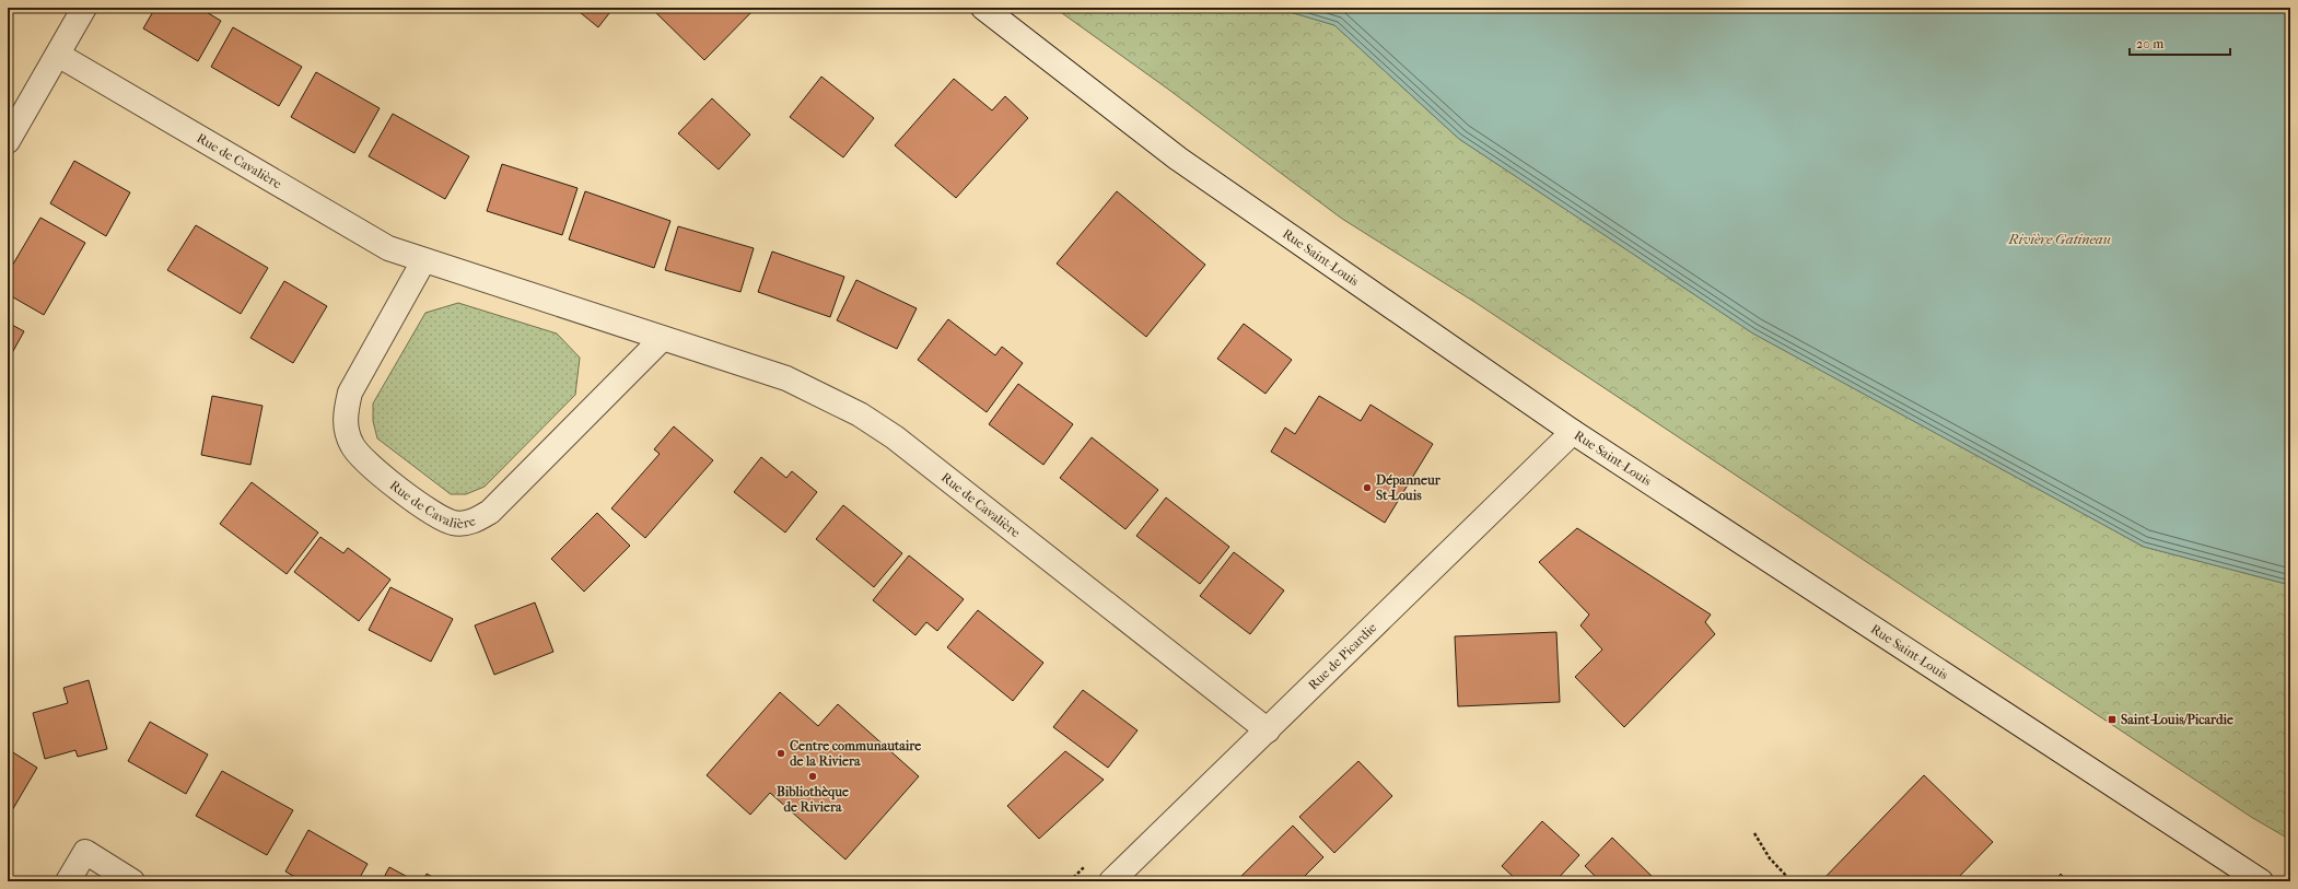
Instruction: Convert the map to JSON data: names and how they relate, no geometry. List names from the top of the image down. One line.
{"streets":{"street":["Rue de Cavalière","Rue Saint-Louis","Rue de Picardie"]},"crossings":[["Rue de Cavalière","Rue de Picardie"],["Rue Saint-Louis","Rue de Picardie"]],"water":["Rivière Gatineau"],"places":{"other":["Dépanneur St-Louis","Centre communautaire de la Riviera","Bibliothèque de Riviera"],"transit":["Saint-Louis/Picardie"]},"scale_bar":"20 m"}
